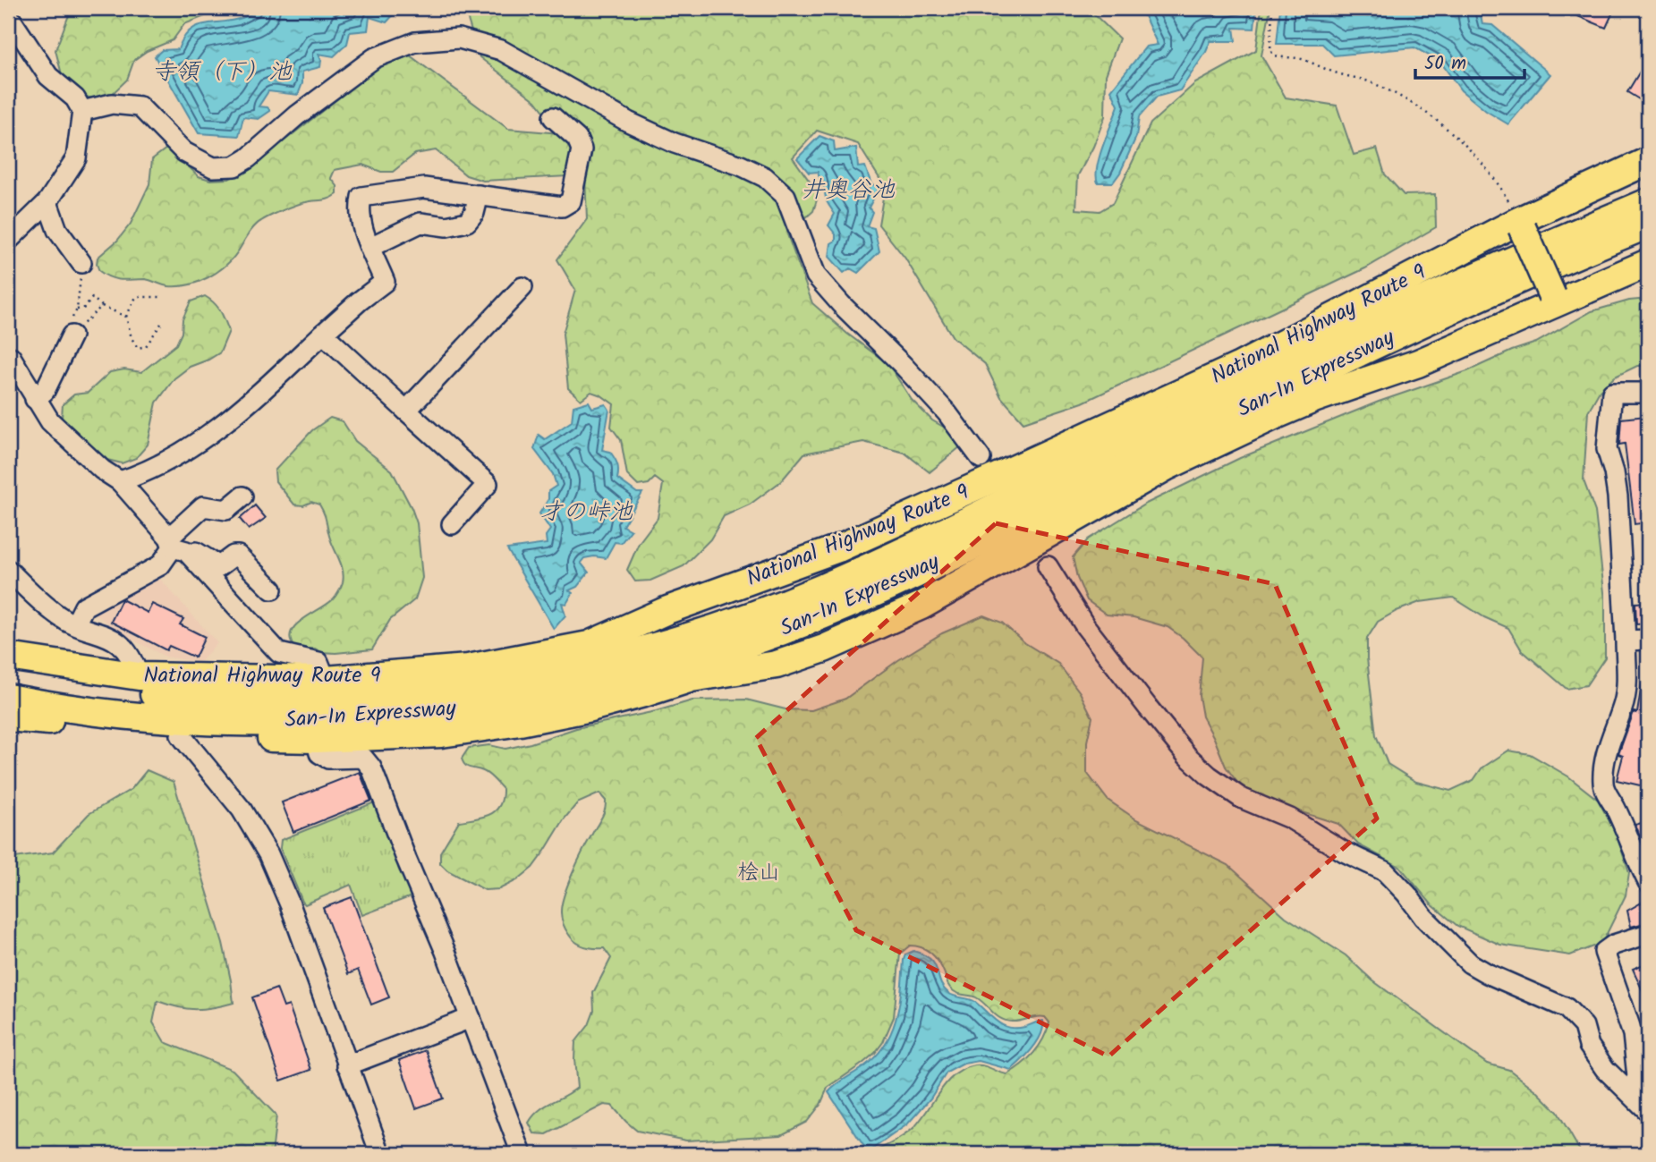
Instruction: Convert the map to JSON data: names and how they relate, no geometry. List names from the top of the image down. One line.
{"streets":{"highway":["National Highway Route 9","San-In Expressway"]},"water":["寺領（下）池","井奥谷池","才の峠池"],"parks":["桧山"],"scale_bar":"50 m"}
